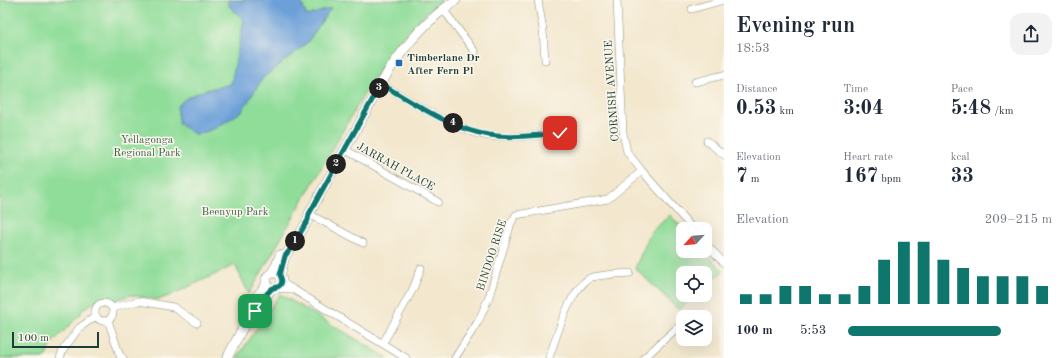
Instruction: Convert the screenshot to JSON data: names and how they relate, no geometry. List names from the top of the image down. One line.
{"streets":{"street":["CORNISH AVENUE","JARRAH PLACE","BINDOO RISE"]},"crossings":[["CORNISH AVENUE","BINDOO RISE"]],"parks":["Yellagonga Regional Park","Beenyup Park"],"places":{"transit":["Timberlane Dr After Fern Pl"]},"scale_bar":"100 m","north":"bottom left","page":{"heading":["Evening run","18:53"],"stats":[["Distance","0.53 km"],["Time","3:04"],["Pace","5:48 /km"],["Elevation","7 m"],["Heart rate","167 bpm"],["kcal","33"]],"pins":["3","4","2","1"],"chart":["Elevation","209–215 m"],"list":[{"name":"100 m","note":"5:53"}],"scale":"100 m"}}
